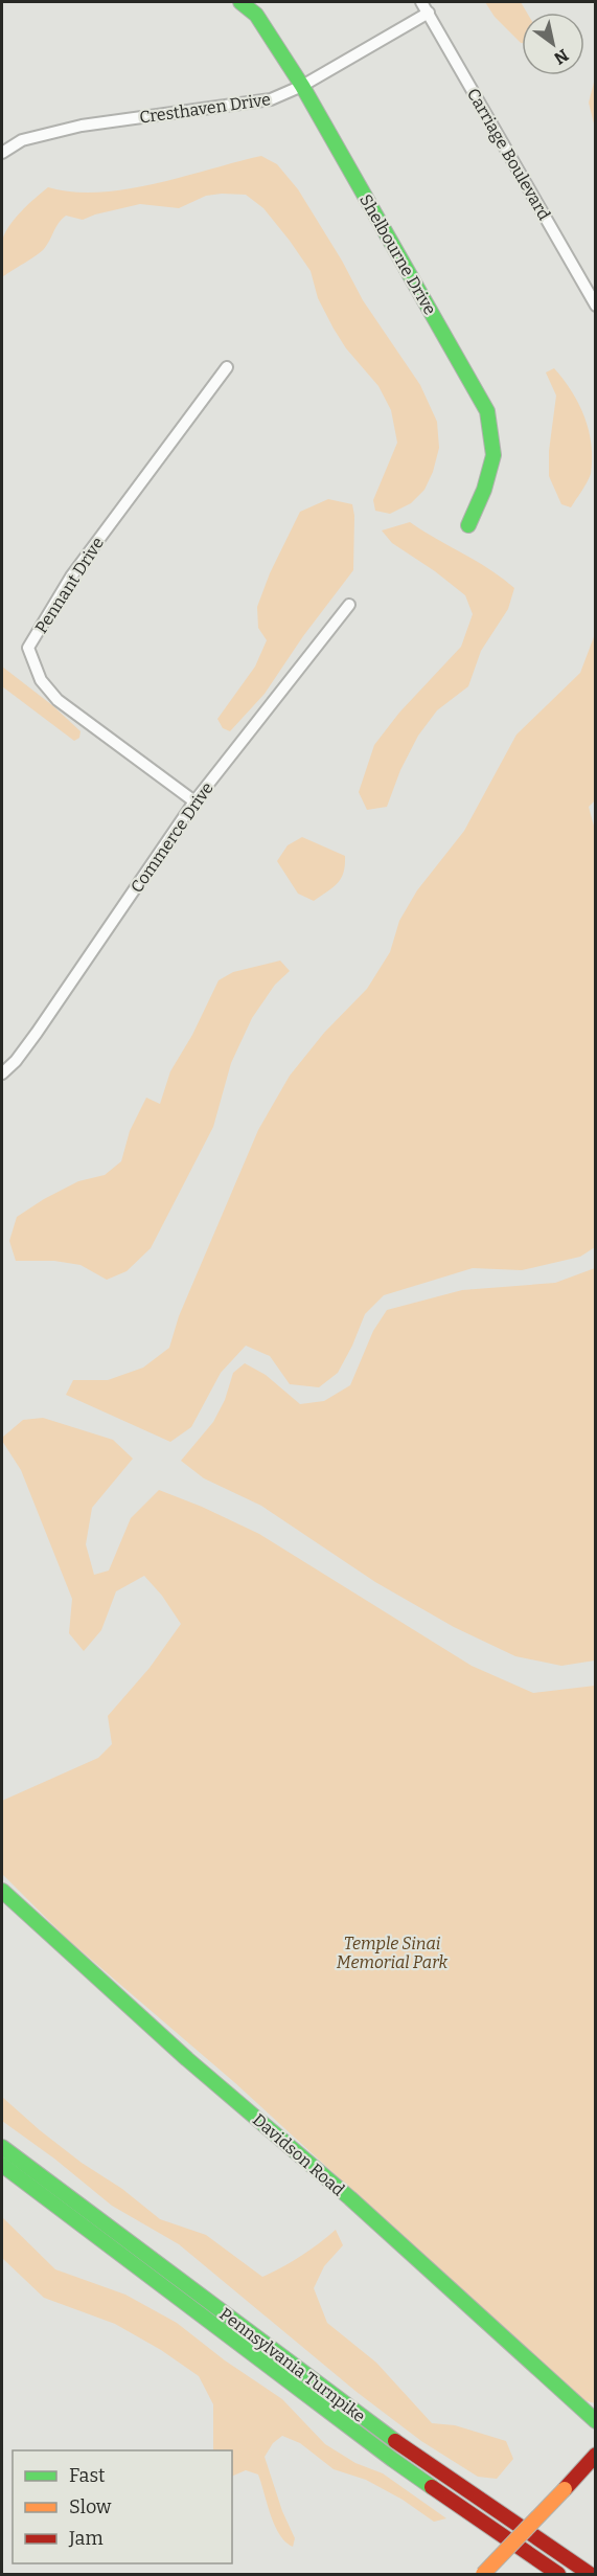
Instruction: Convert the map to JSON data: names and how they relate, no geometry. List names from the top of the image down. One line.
{"streets":{"main road":["Shelbourne Drive","Davidson Road","Pennsylvania Turnpike"],"street":["Cresthaven Drive","Carriage Boulevard","Pennant Drive","Commerce Drive"]},"crossings":[["Cresthaven Drive","Carriage Boulevard"],["Cresthaven Drive","Shelbourne Drive"],["Pennant Drive","Commerce Drive"]],"parks":["Temple Sinai Memorial Park"],"legend":["Fast","Slow","Jam"],"north":"bottom right"}
